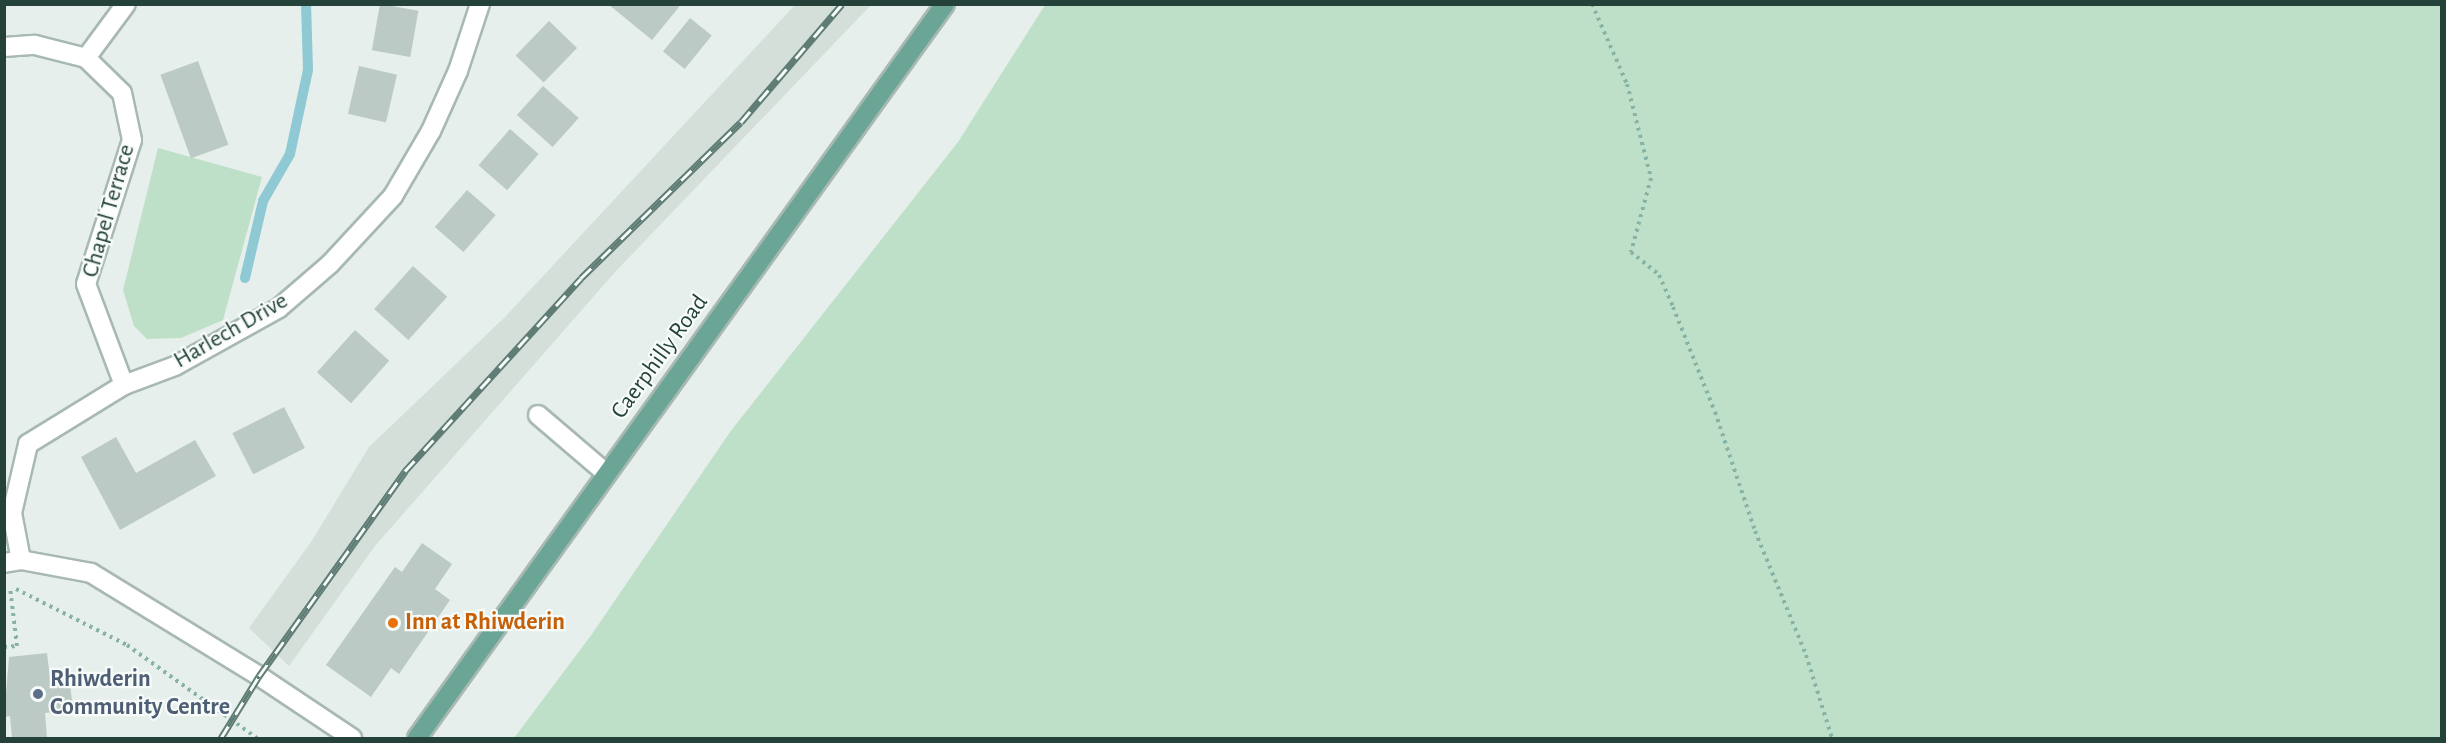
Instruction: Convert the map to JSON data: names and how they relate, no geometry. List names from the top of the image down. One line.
{"streets":{"main road":["Caerphilly Road"],"street":["Chapel Terrace","Harlech Drive"]},"crossings":[["Chapel Terrace","Harlech Drive"]],"places":["Inn at Rhiwderin","Rhiwderin Community Centre"]}
